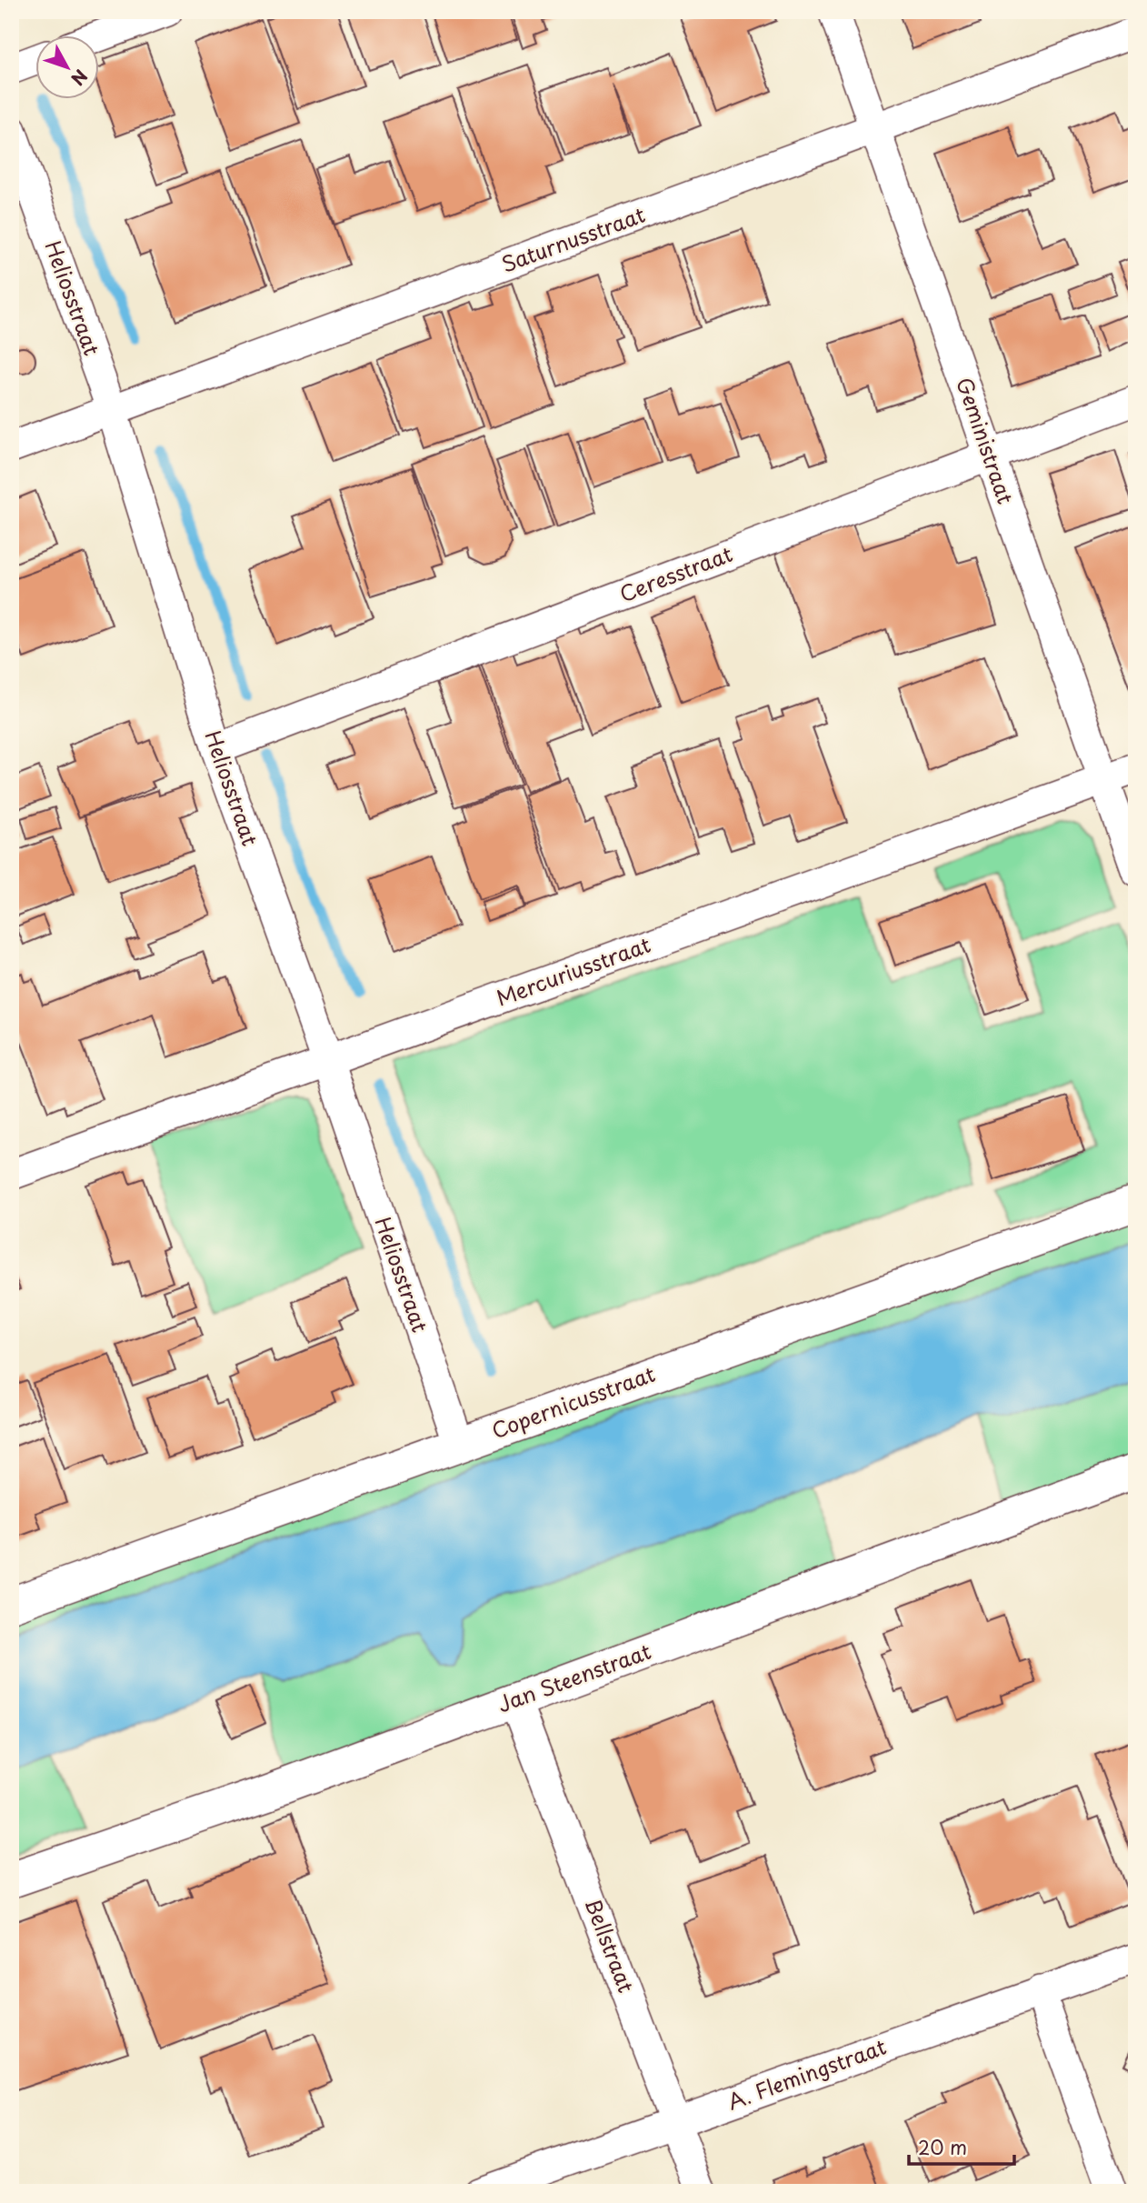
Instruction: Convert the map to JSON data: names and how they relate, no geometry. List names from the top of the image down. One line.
{"streets":{"street":["Saturnusstraat","Heliosstraat","Geministraat","Ceresstraat","Mercuriusstraat","Copernicusstraat","Jan Steenstraat","Bellstraat","A. Flemingstraat"]},"crossings":[["Saturnusstraat","Heliosstraat"],["Saturnusstraat","Geministraat"],["Heliosstraat","Ceresstraat"],["Heliosstraat","Mercuriusstraat"],["Heliosstraat","Copernicusstraat"],["Geministraat","Ceresstraat"],["Geministraat","Mercuriusstraat"],["Jan Steenstraat","Bellstraat"],["Bellstraat","A. Flemingstraat"]],"scale_bar":"20 m","north":"bottom right"}
